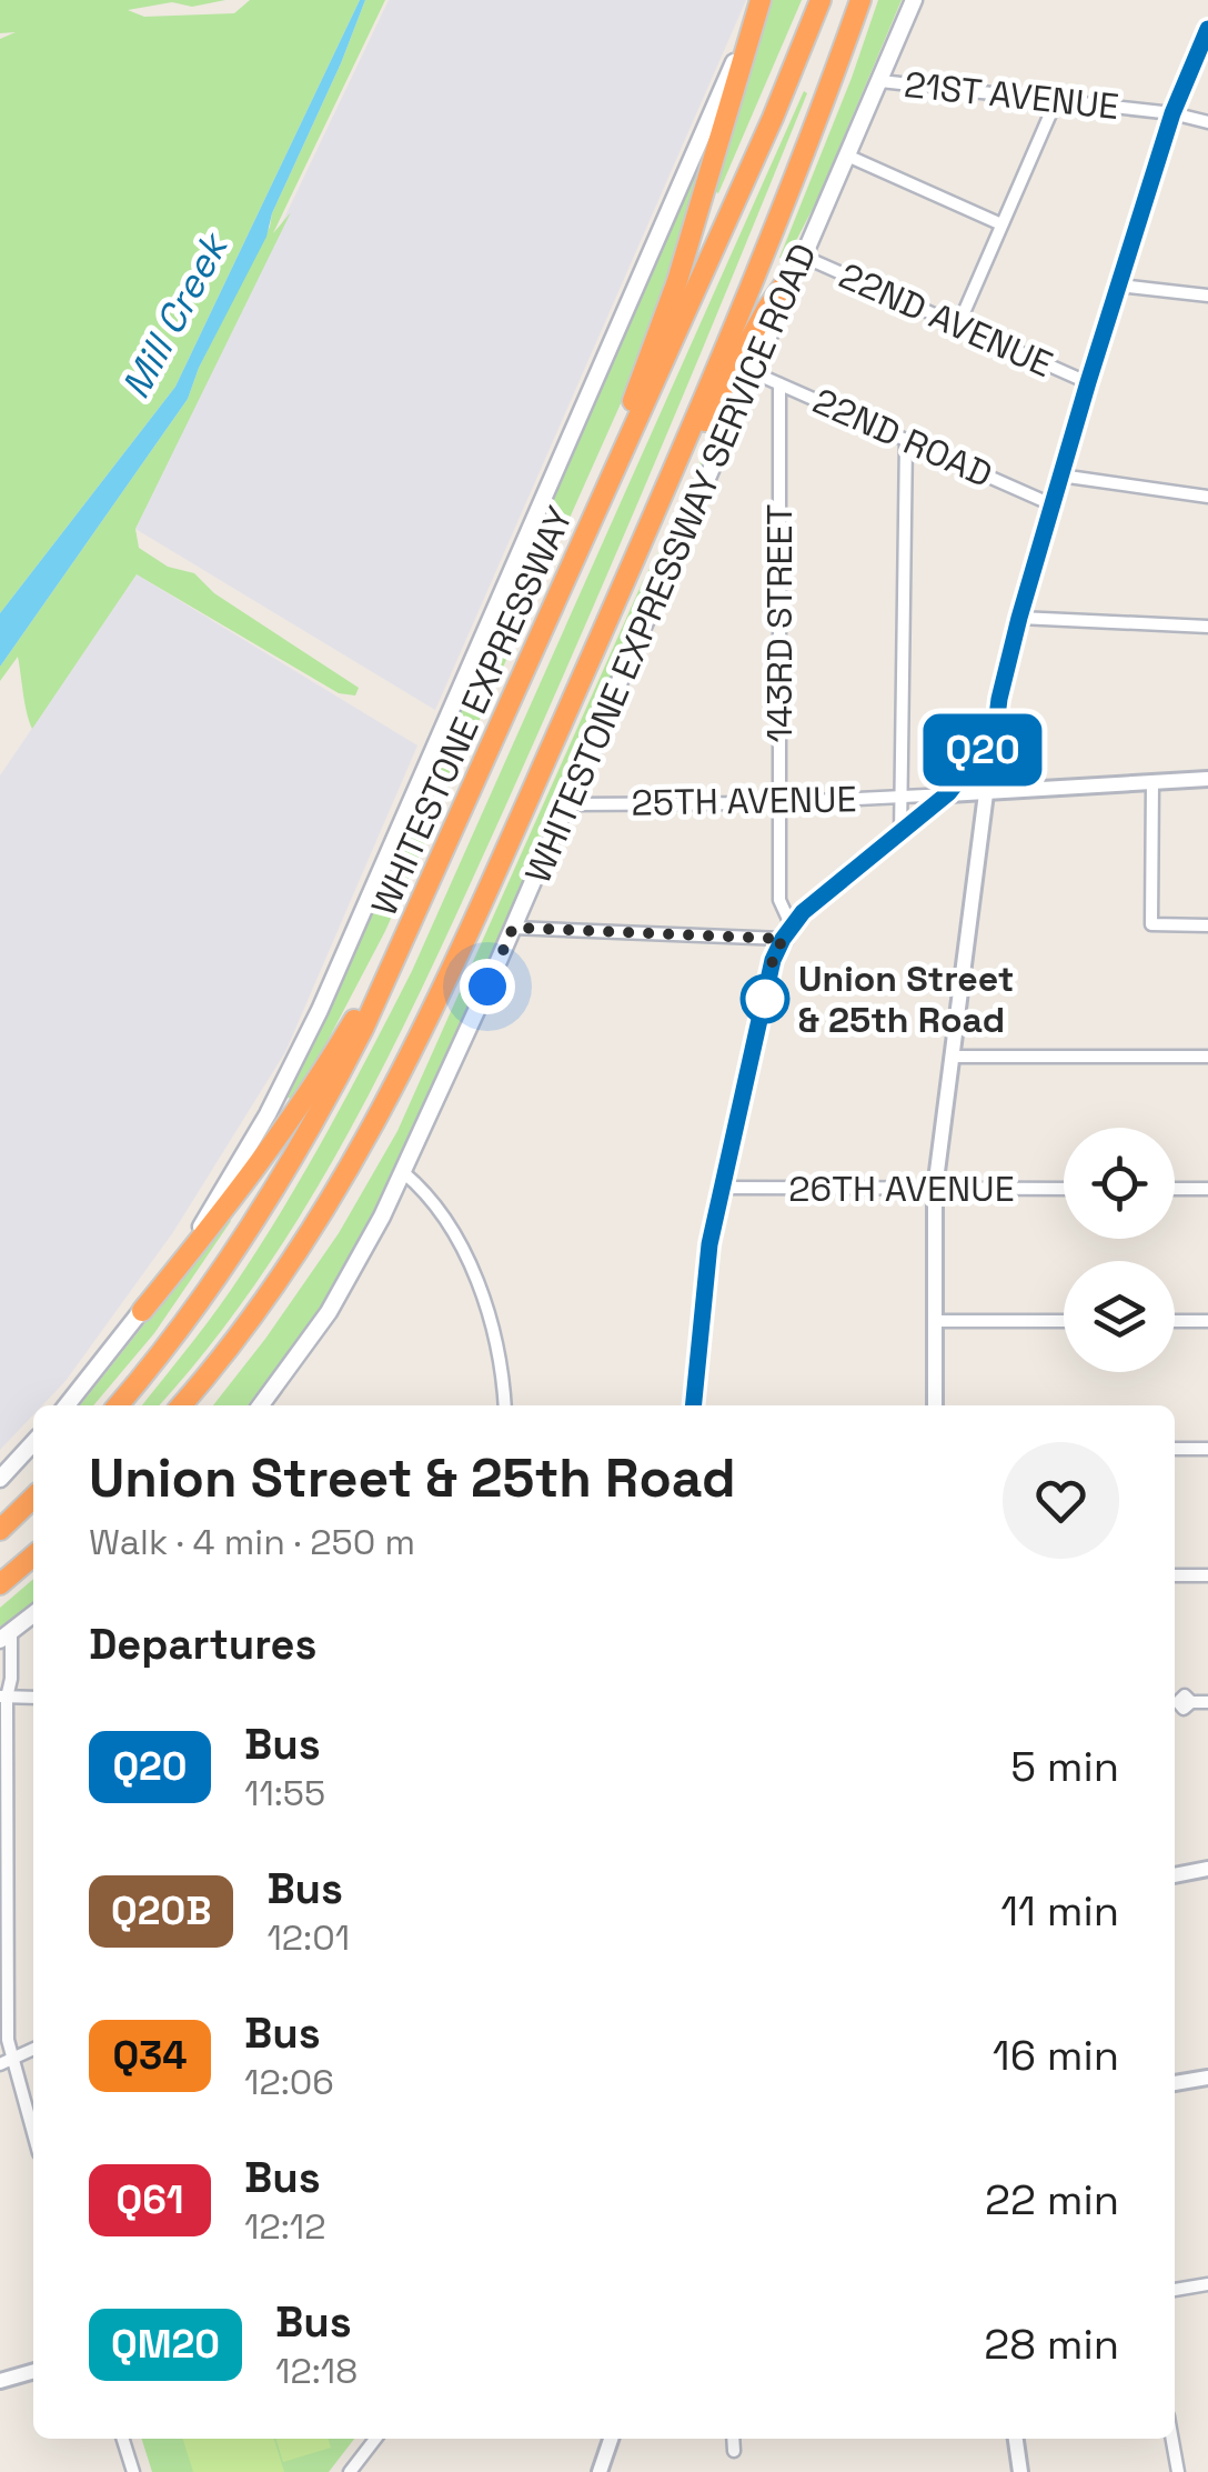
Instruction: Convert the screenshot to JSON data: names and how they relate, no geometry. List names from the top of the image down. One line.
{"streets":{"highway":["WHITESTONE EXPRESSWAY"],"main road":["WHITESTONE EXPRESSWAY SERVICE ROAD"],"street":["21ST AVENUE","22ND AVENUE","22ND ROAD","143RD STREET","25TH AVENUE","26TH AVENUE"]},"crossings":[["21ST AVENUE","WHITESTONE EXPRESSWAY SERVICE ROAD"],["22ND AVENUE","WHITESTONE EXPRESSWAY SERVICE ROAD"],["22ND ROAD","WHITESTONE EXPRESSWAY SERVICE ROAD"],["22ND ROAD","143RD STREET"],["WHITESTONE EXPRESSWAY SERVICE ROAD","25TH AVENUE"],["143RD STREET","25TH AVENUE"]],"water":["Mill Creek"],"places":["Union Street & 25th Road"],"lines":["bus line Q20"],"page":{"on_map":"Q20","heading":[["Union Street & 25th Road","Walk · 4 min · 250 m"],"Departures"],"list":[{"mark":"Q20","name":"Bus","note":"11:55","value":"5 min"},{"mark":"Q20B","name":"Bus","note":"12:01","value":"11 min"},{"mark":"Q34","name":"Bus","note":"12:06","value":"16 min"},{"mark":"Q61","name":"Bus","note":"12:12","value":"22 min"},{"mark":"QM20","name":"Bus","note":"12:18","value":"28 min"}]}}
